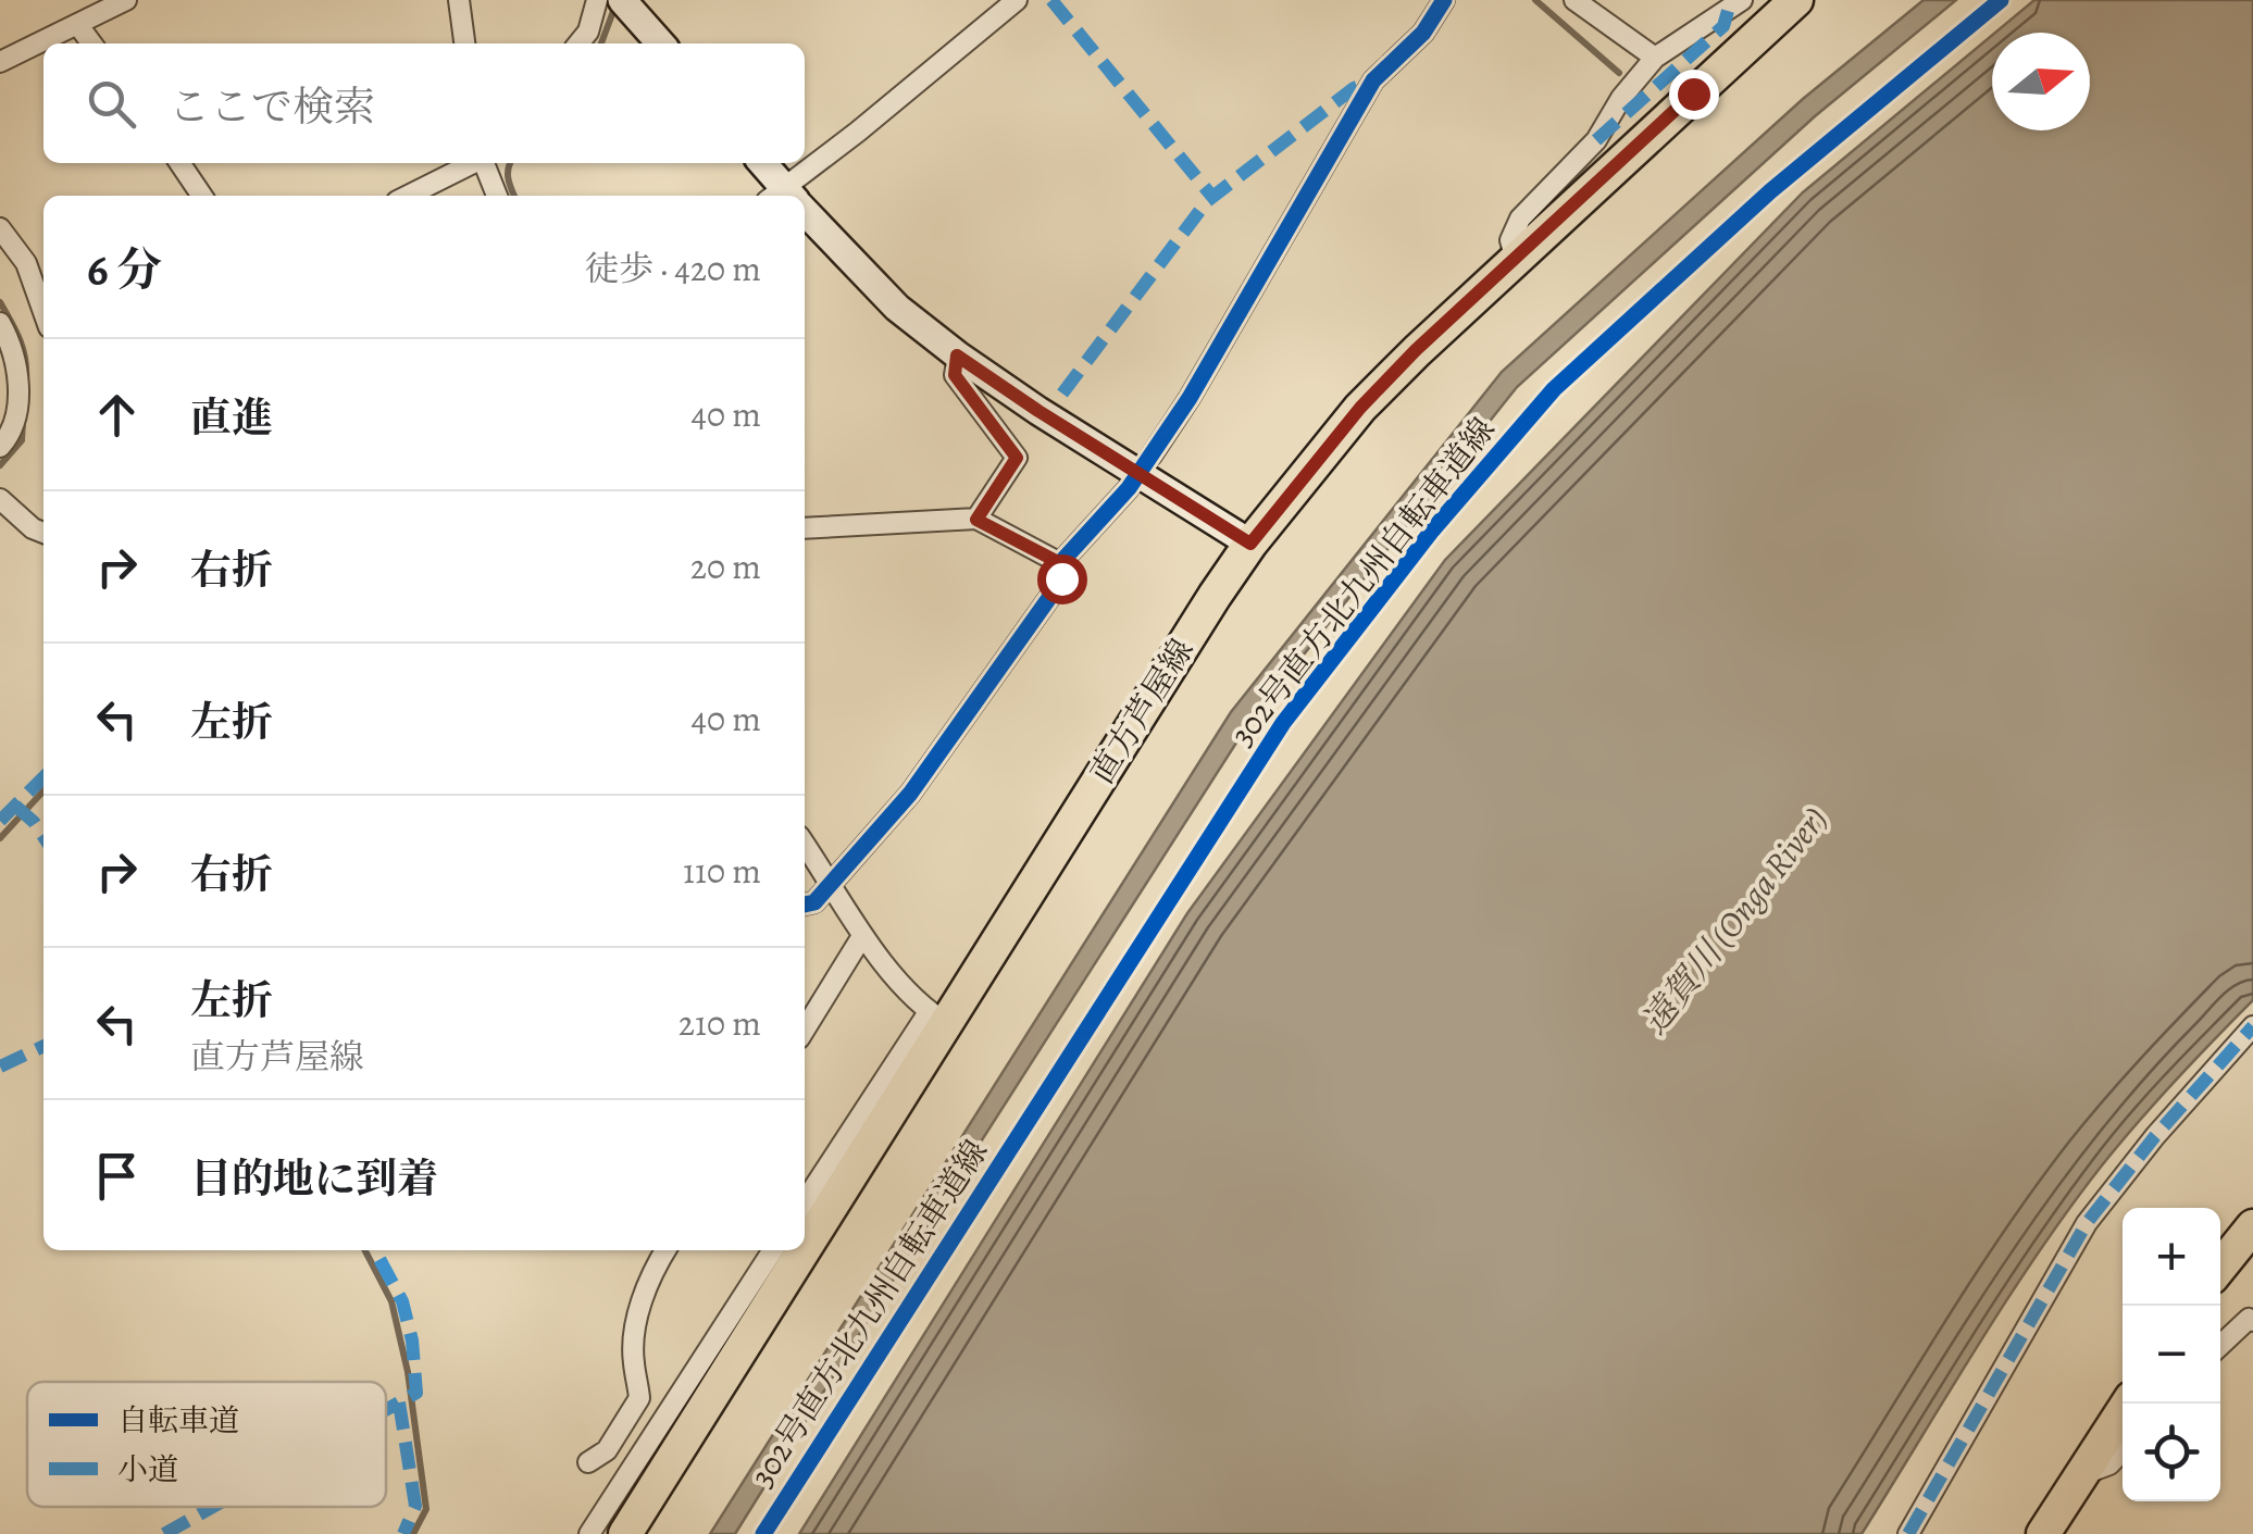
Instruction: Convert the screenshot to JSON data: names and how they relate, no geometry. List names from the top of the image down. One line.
{"streets":{"main road":["直方芦屋線"],"cycle path":["302号直方北九州自転車道線"]},"water":["遠賀川 (Onga River)"],"legend":["自転車道","小道"],"north":"right","page":{"search":"ここで検索","heading":["6 分","徒歩 · 420 m"],"list":[["直進","40 m"],["右折","20 m"],["左折","40 m"],["右折","110 m"],["左折","直方芦屋線","210 m"],"目的地に到着"],"map_buttons":["+","−"]}}
